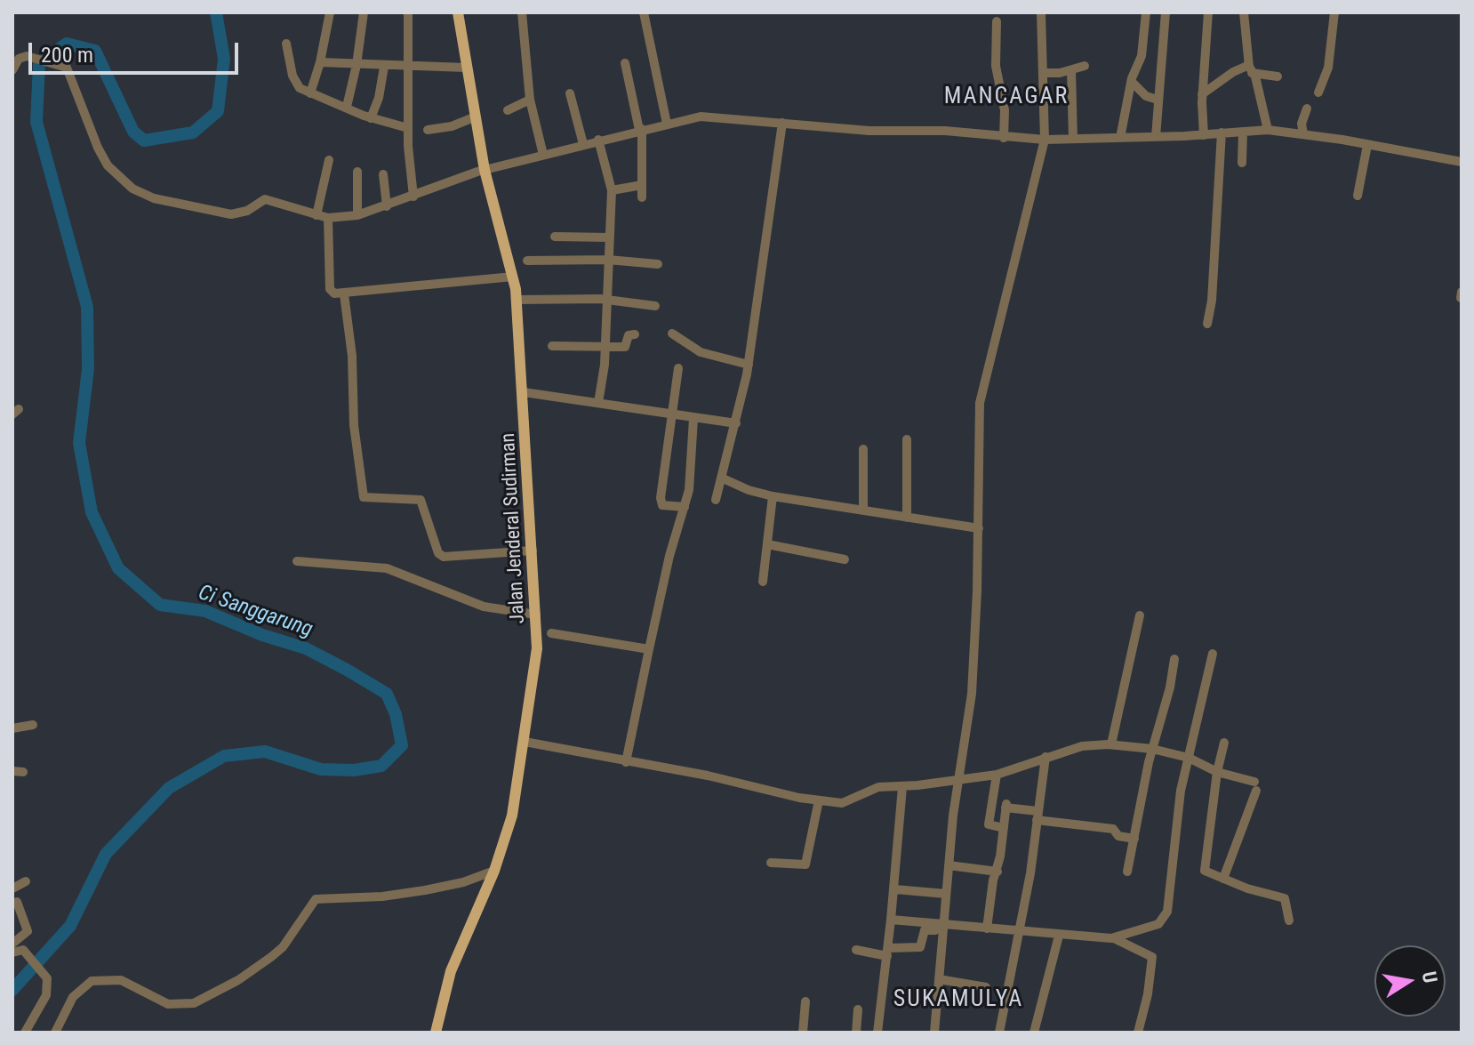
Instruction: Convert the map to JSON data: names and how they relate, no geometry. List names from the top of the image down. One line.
{"streets":{"main road":["Jalan Jenderal Sudirman"]},"districts":["MANCAGAR","SUKAMULYA"],"water":["Ci Sanggarung"],"scale_bar":"200 m","north":"right"}
